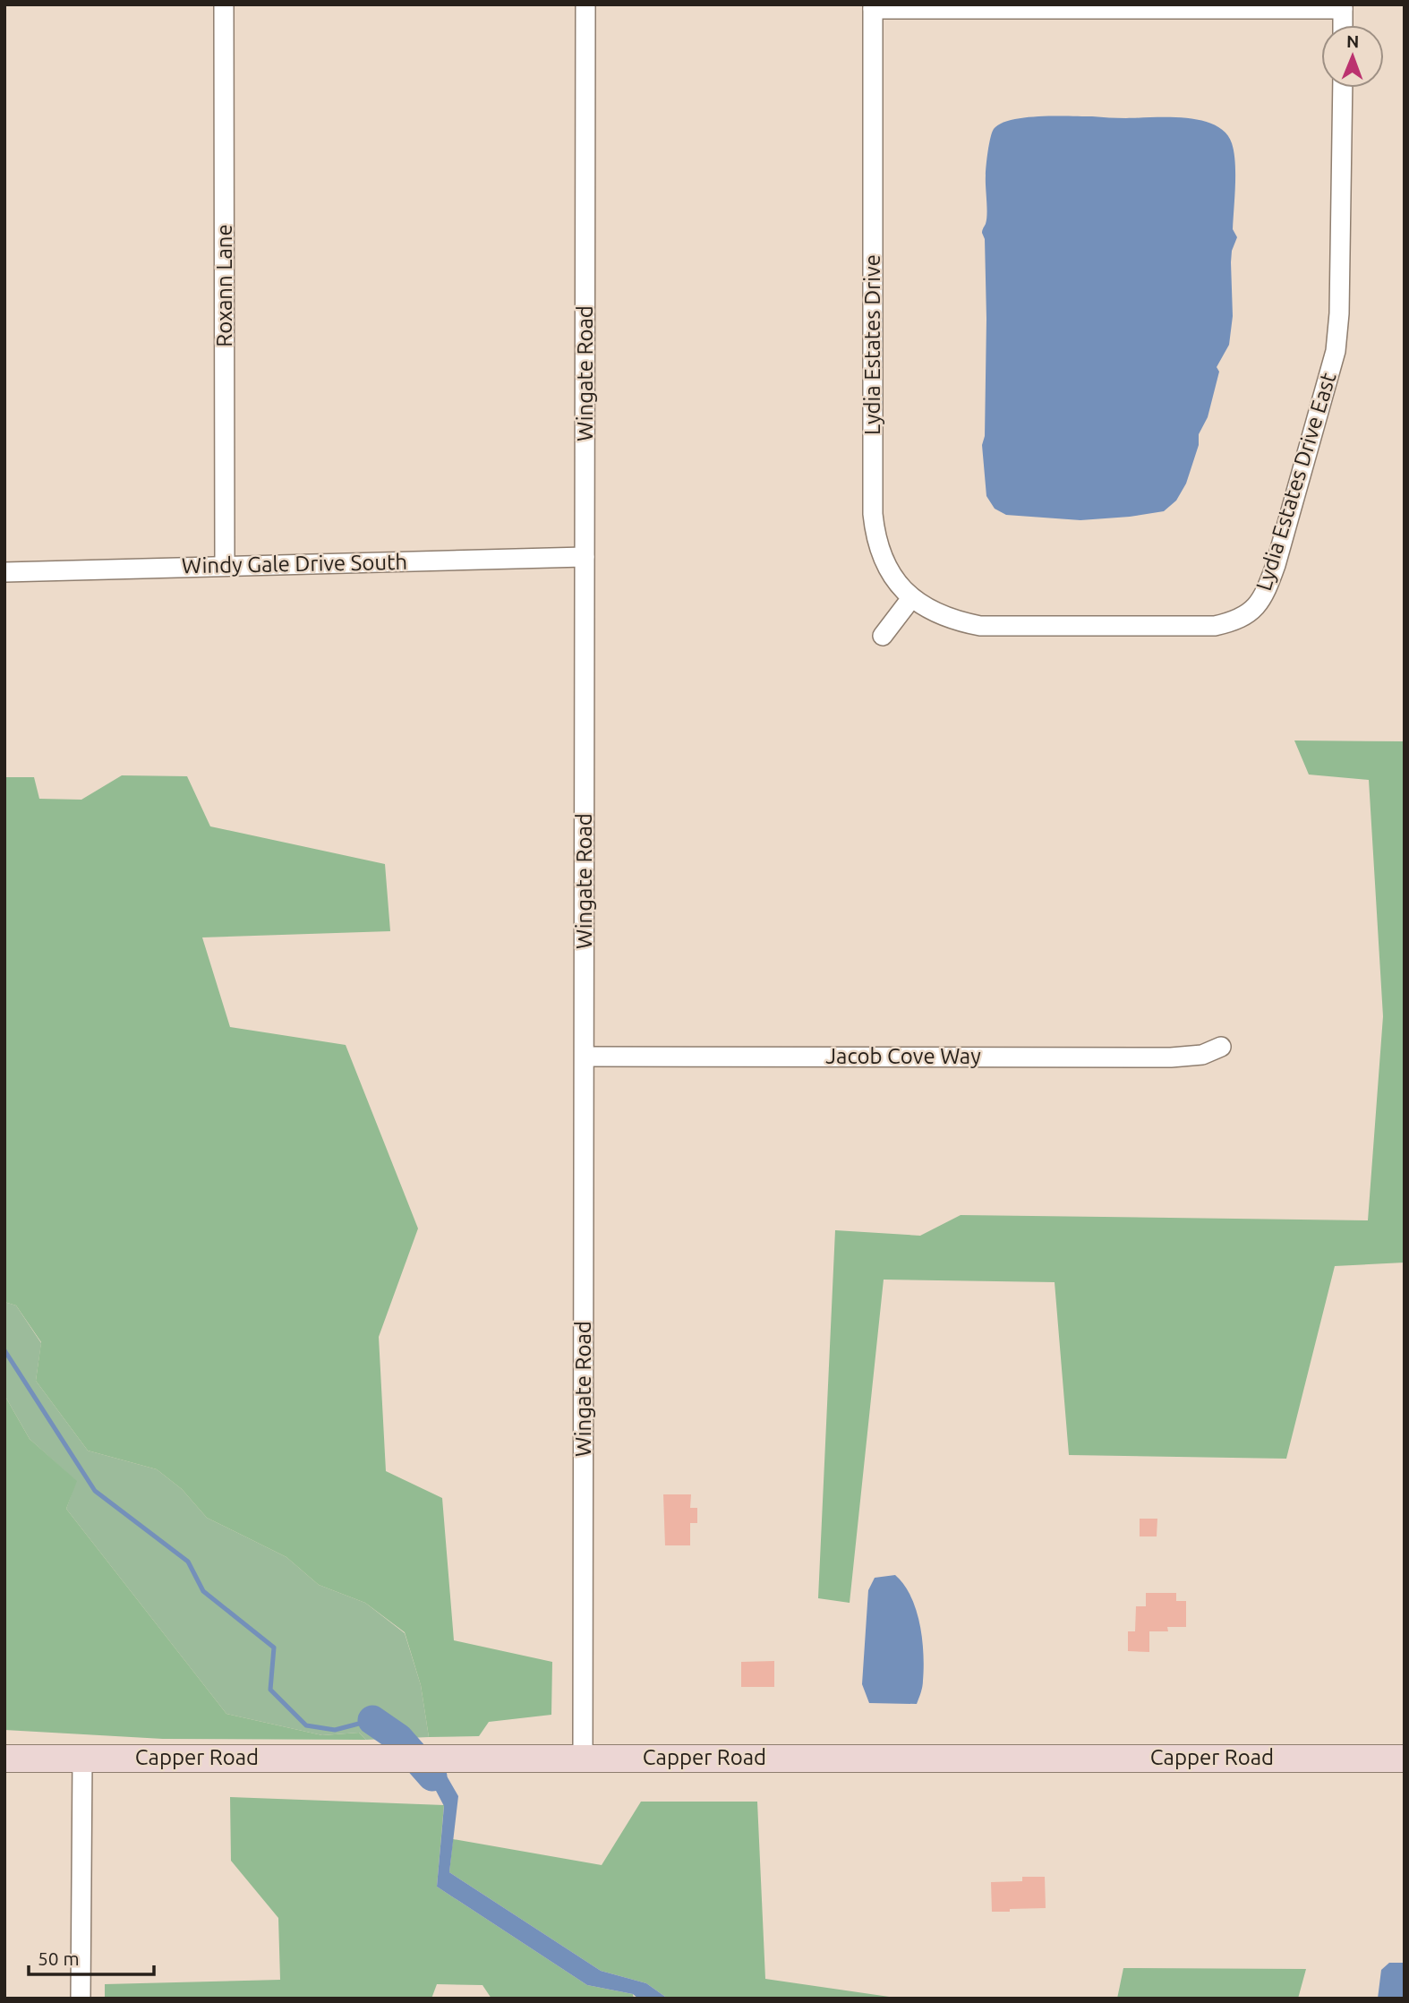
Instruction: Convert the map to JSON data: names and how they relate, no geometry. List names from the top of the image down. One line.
{"streets":{"street":["Roxann Lane","Lydia Estates Drive","Wingate Road","Lydia Estates Drive East","Windy Gale Drive South","Jacob Cove Way","Capper Road"]},"crossings":[["Roxann Lane","Windy Gale Drive South"],["Lydia Estates Drive","Lydia Estates Drive East"],["Wingate Road","Windy Gale Drive South"],["Wingate Road","Jacob Cove Way"],["Wingate Road","Capper Road"]],"scale_bar":"50 m","north":"top"}
